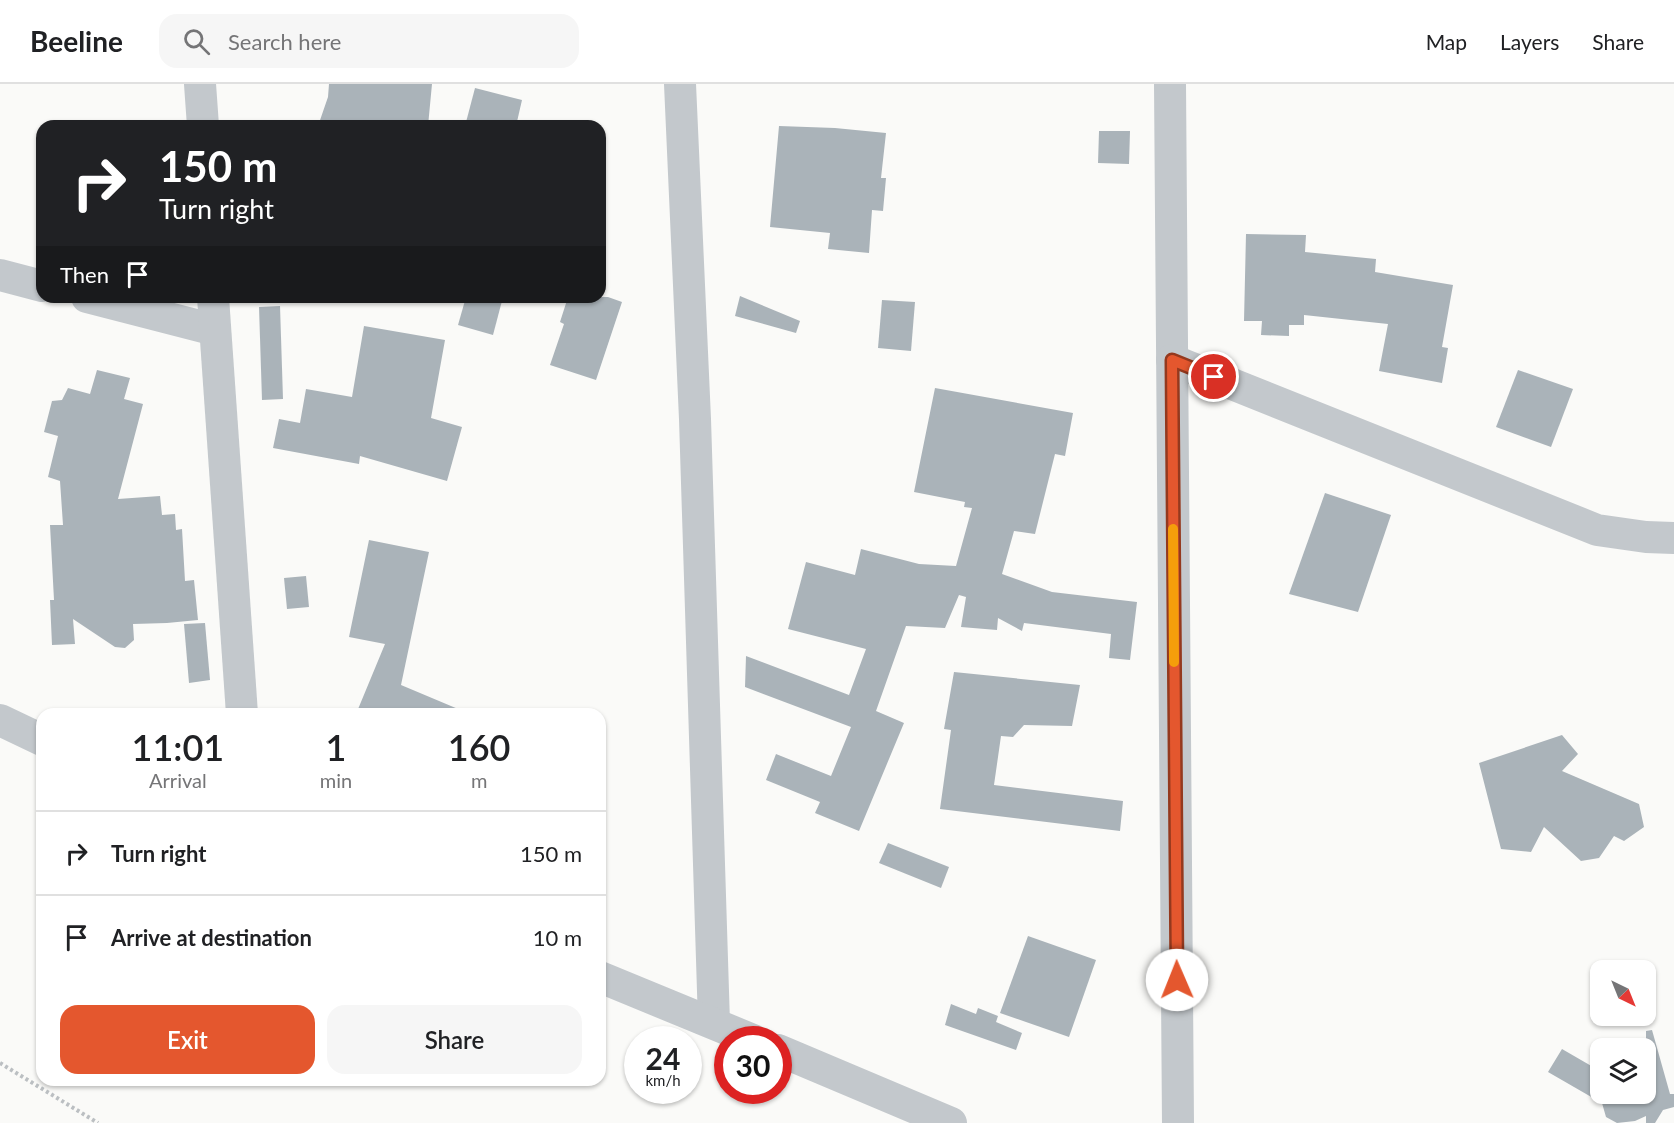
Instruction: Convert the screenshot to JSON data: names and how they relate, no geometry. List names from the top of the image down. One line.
{"north":"bottom right","page":{"header":"Beeline","search":"Search here","nav":["Map","Layers","Share"],"turn":["150 m","Turn right"],"then":"Then","eta":["11:01","Arrival","1","min","160","m"],"list":[{"name":"Turn right","value":"150 m"},{"name":"Arrive at destination","value":"10 m"}],"buttons":["Exit","Share"],"speed":"24 km/h","limit":"30"}}
